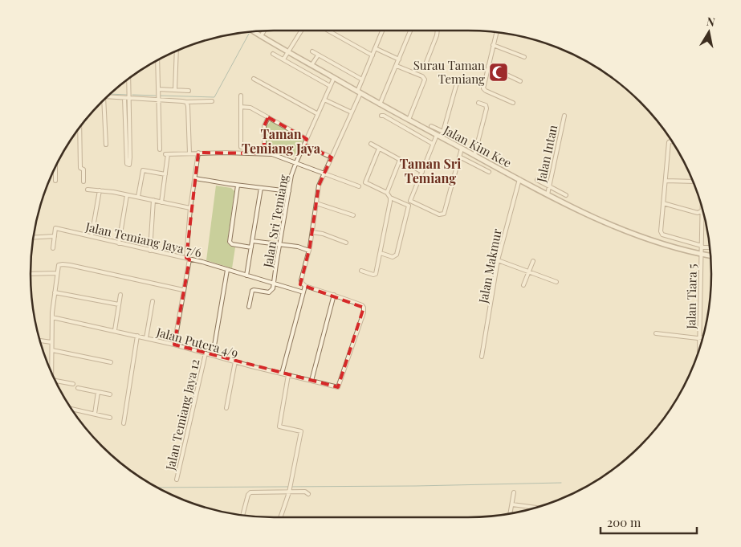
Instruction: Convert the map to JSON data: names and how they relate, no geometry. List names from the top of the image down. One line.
{"streets":{"street":["Jalan Kim Kee","Jalan Intan","Jalan Sri Temiang","Jalan Temiang Jaya 7/6","Jalan Makmur","Jalan Tiara 5","Jalan Putera 4/9","Jalan Temiang Jaya 12"]},"crossings":[["Jalan Kim Kee","Jalan Intan"],["Jalan Kim Kee","Jalan Sri Temiang"],["Jalan Kim Kee","Jalan Makmur"],["Jalan Kim Kee","Jalan Tiara 5"],["Jalan Sri Temiang","Jalan Temiang Jaya 7/6"],["Jalan Temiang Jaya 7/6","Jalan Temiang Jaya 12"],["Jalan Putera 4/9","Jalan Temiang Jaya 12"]],"districts":["Taman Temiang Jaya","Taman Sri Temiang"],"places":{"mosque":["Surau Taman Temiang"]},"scale_bar":"200 m","north":"top"}
